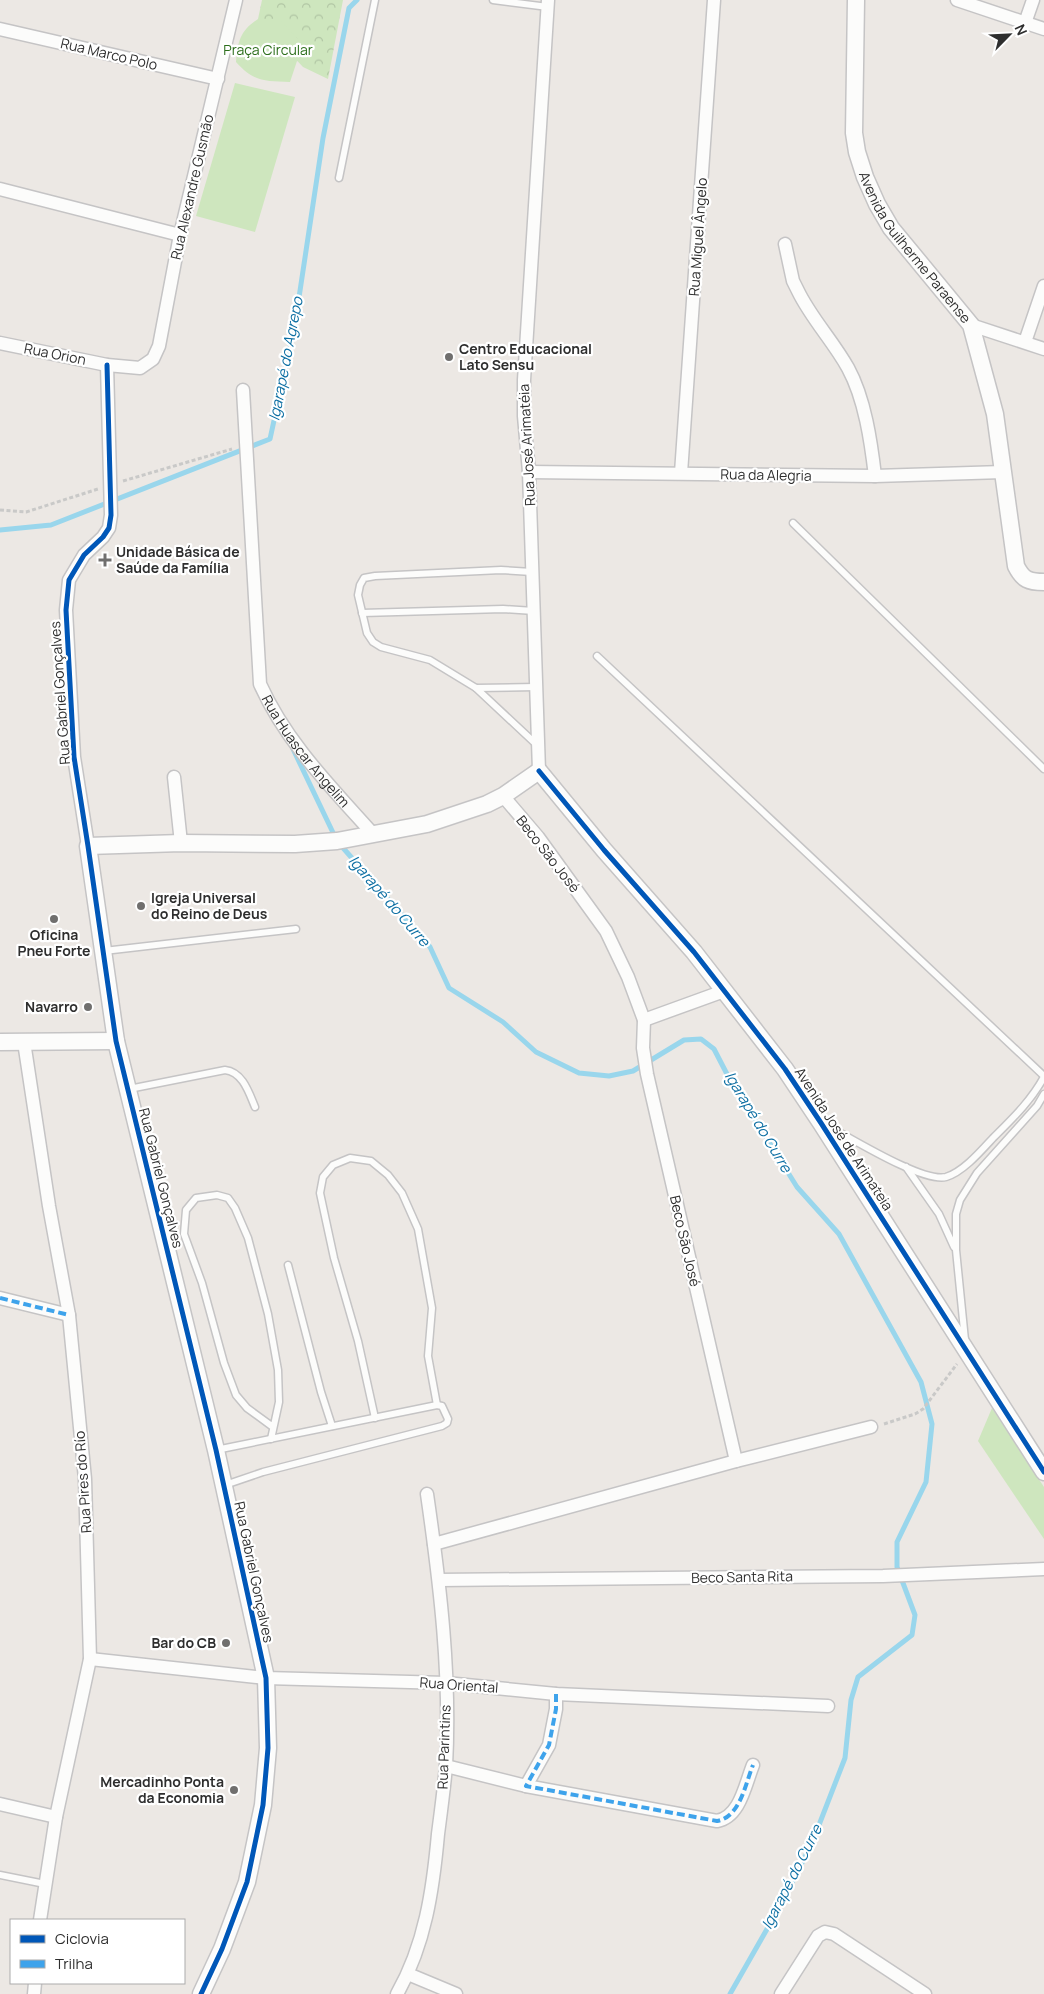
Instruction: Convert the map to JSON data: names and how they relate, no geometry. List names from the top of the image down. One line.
{"streets":{"street":["Rua Marco Polo","Rua Alexandre Gusmão","Rua Miguel Ângelo","Avenida Guilherme Paraense","Rua Orion","Rua José Arimatéia","Rua da Alegria","Rua Gabriel Gonçalves","Rua Huascar Angelim","Beco São José","Avenida José de Arimateia","Rua Pires do Río","Beco Santa Rita","Rua Oriental","Rua Parintins"]},"crossings":[["Rua Marco Polo","Rua Alexandre Gusmão"],["Rua Alexandre Gusmão","Rua Orion"],["Rua Miguel Ângelo","Rua da Alegria"],["Avenida Guilherme Paraense","Rua da Alegria"],["Rua Orion","Rua Gabriel Gonçalves"],["Rua José Arimatéia","Rua da Alegria"],["Rua José Arimatéia","Avenida José de Arimateia"],["Rua Gabriel Gonçalves","Rua Oriental"],["Rua Pires do Río","Rua Oriental"],["Beco Santa Rita","Rua Parintins"],["Rua Oriental","Rua Parintins"]],"water":["Igarapé do Agrepo","Igarapé do Curre"],"parks":["Praça Circular"],"places":{"other":["Centro Educacional Lato Sensu","Igreja Universal do Reino de Deus","Oficina Pneu Forte","Navarro","Bar do CB","Mercadinho Ponta da Economia"],"health":["Unidade Básica de Saúde da Família"]},"legend":["Ciclovia","Trilha"],"north":"top right"}
